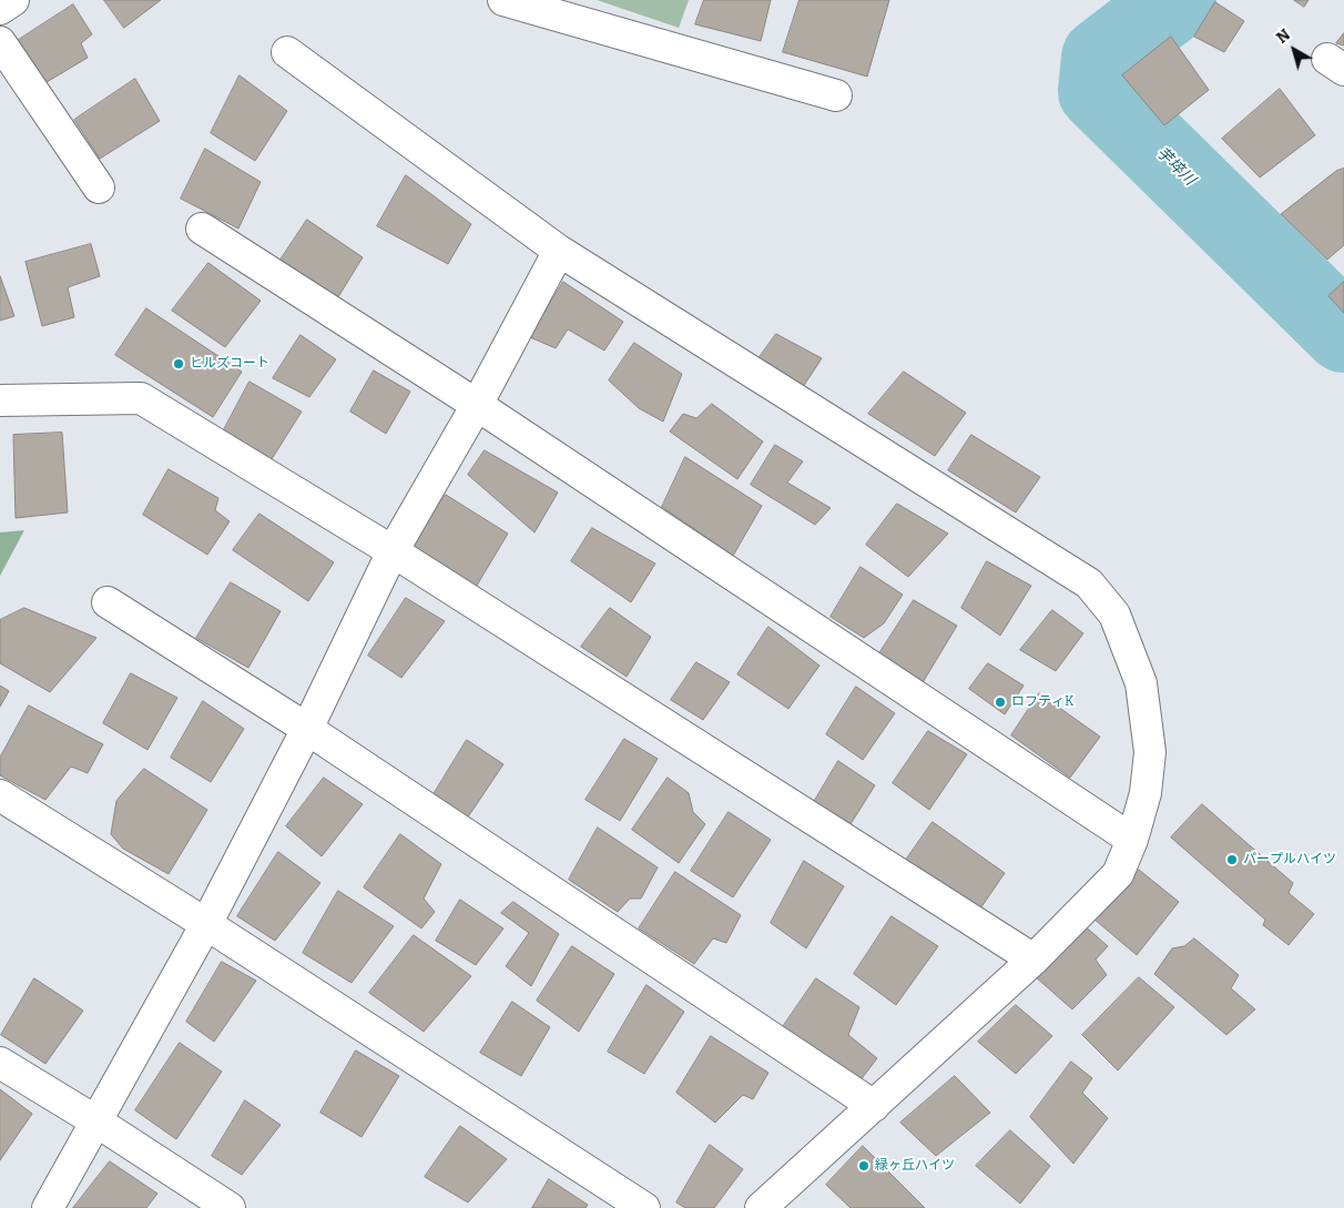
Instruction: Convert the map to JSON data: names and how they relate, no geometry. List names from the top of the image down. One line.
{"water":["芋埣川"],"places":["ヒルズコート","ロフティK","パープルハイツ","緑ヶ丘ハイツ"],"north":"top left"}
